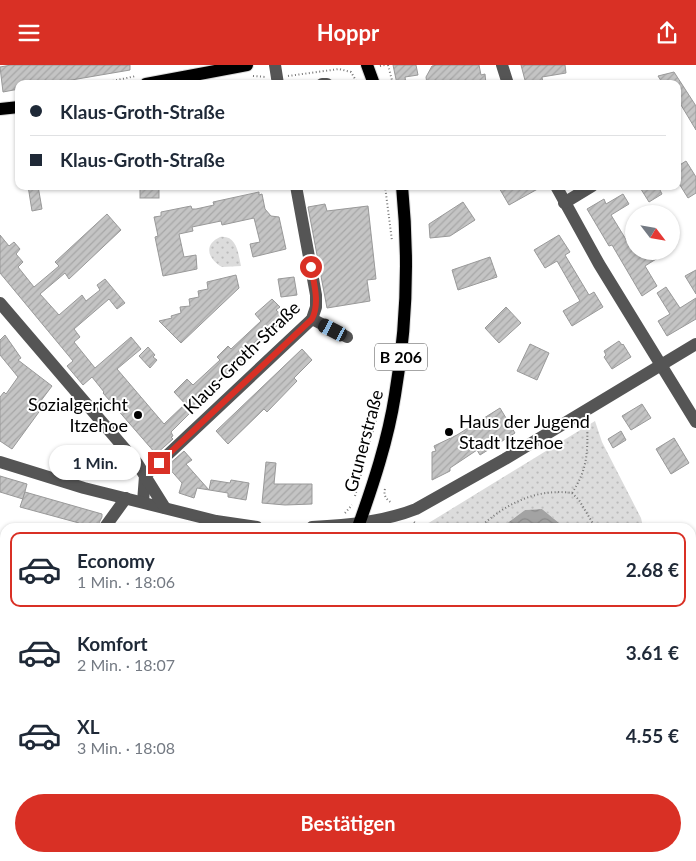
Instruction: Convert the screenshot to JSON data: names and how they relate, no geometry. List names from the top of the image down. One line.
{"streets":{"main road":["B 206","Grunerstraße"],"street":["Klaus-Groth-Straße"]},"places":["Sozialgericht Itzehoe","Haus der Jugend Stadt Itzehoe"],"north":"bottom right","page":{"header":"Hoppr","banner":["Klaus-Groth-Straße","Klaus-Groth-Straße"],"bubble":"1 Min.","list":[{"name":"Economy","note":"1 Min. · 18:06","value":"2.68 €"},{"name":"Komfort","note":"2 Min. · 18:07","value":"3.61 €"},{"name":"XL","note":"3 Min. · 18:08","value":"4.55 €"}],"buttons":"Bestätigen"}}
